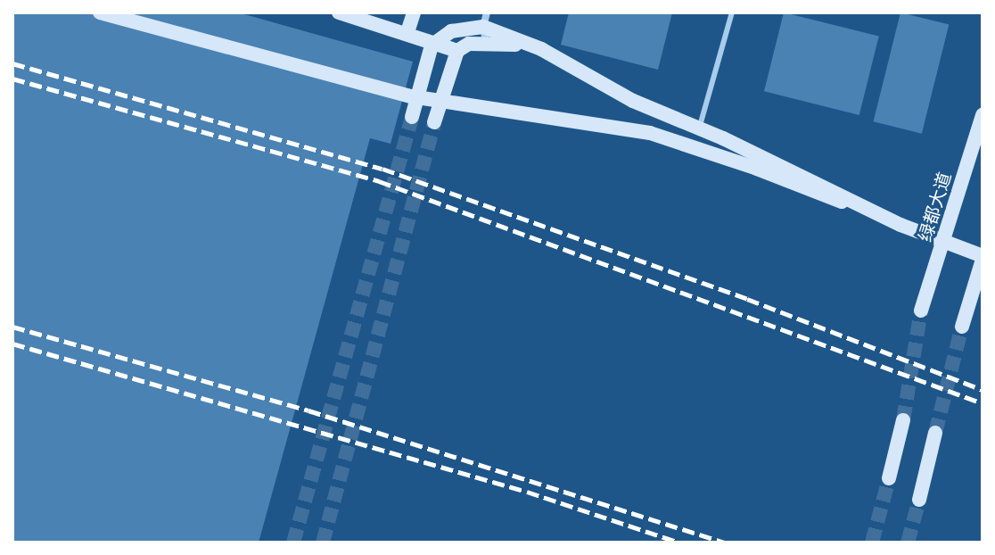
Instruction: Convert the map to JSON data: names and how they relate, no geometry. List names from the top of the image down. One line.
{"streets":{"main road":["绿都大道"]}}
